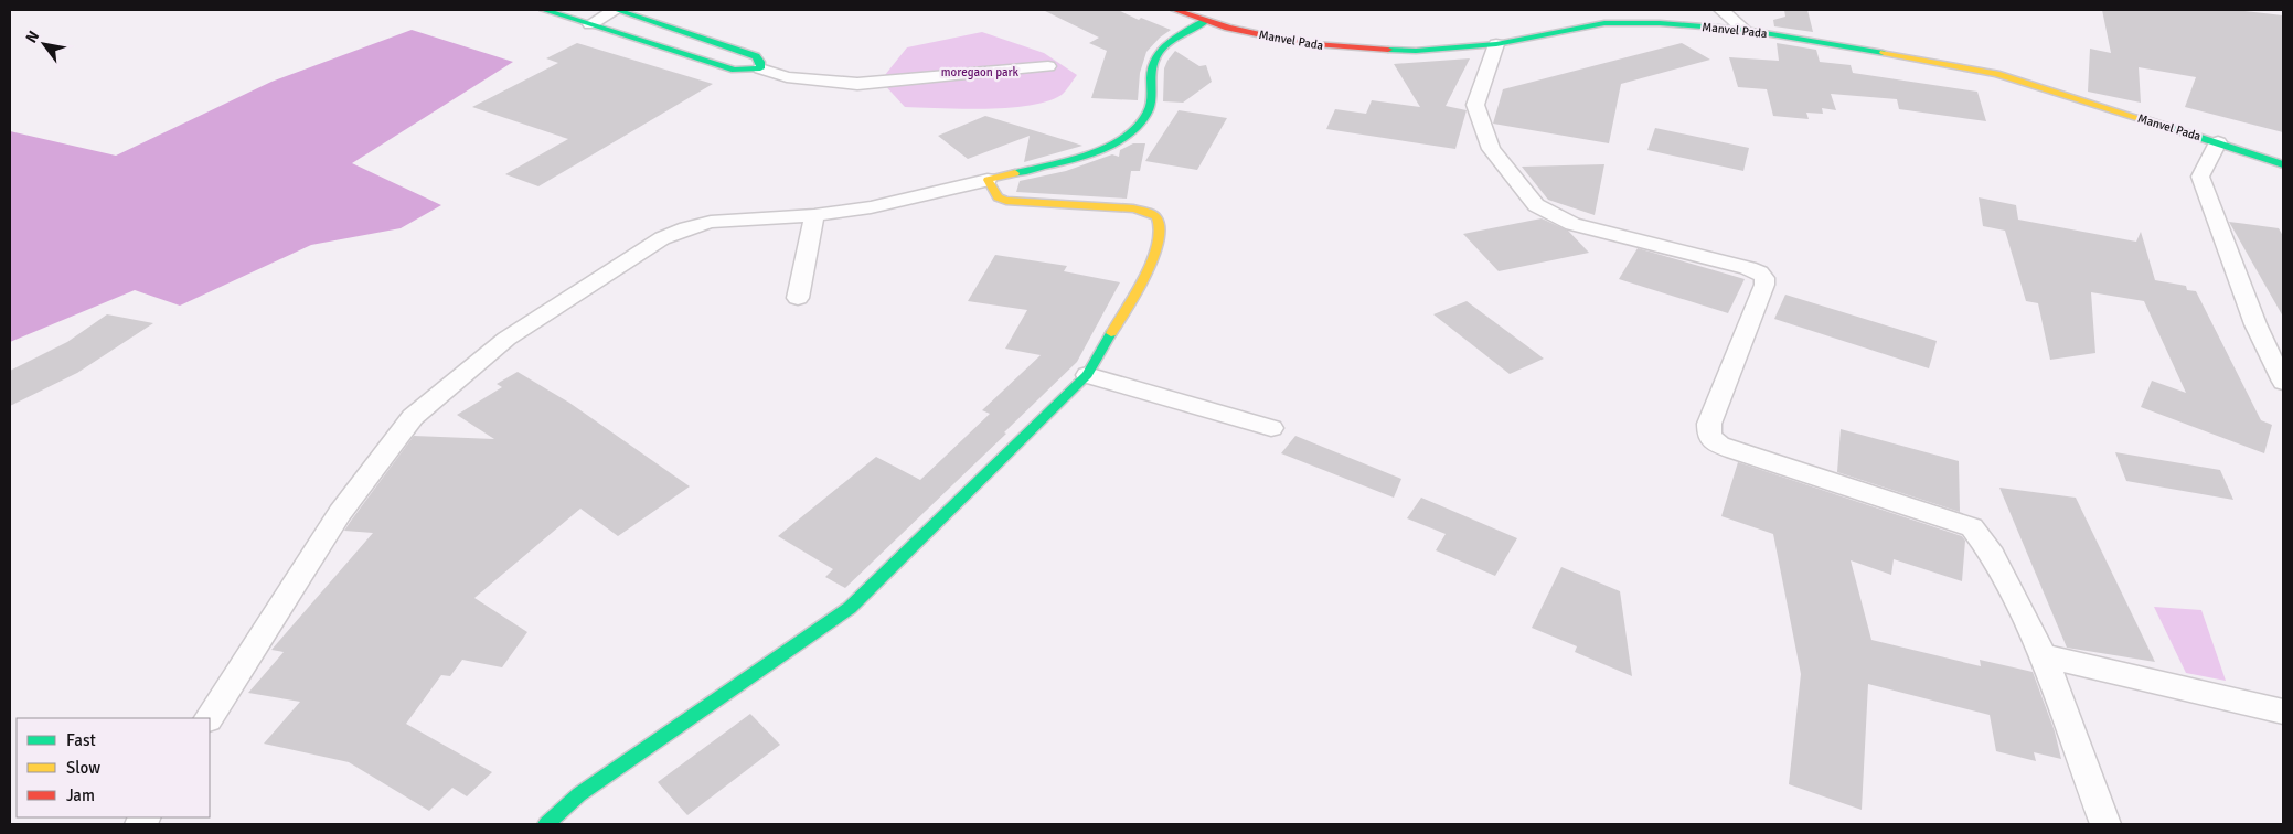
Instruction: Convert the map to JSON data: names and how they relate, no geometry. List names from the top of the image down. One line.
{"streets":{"street":["Manvel Pada"]},"parks":["moregaon park"],"legend":["Fast","Slow","Jam"],"north":"top left"}
